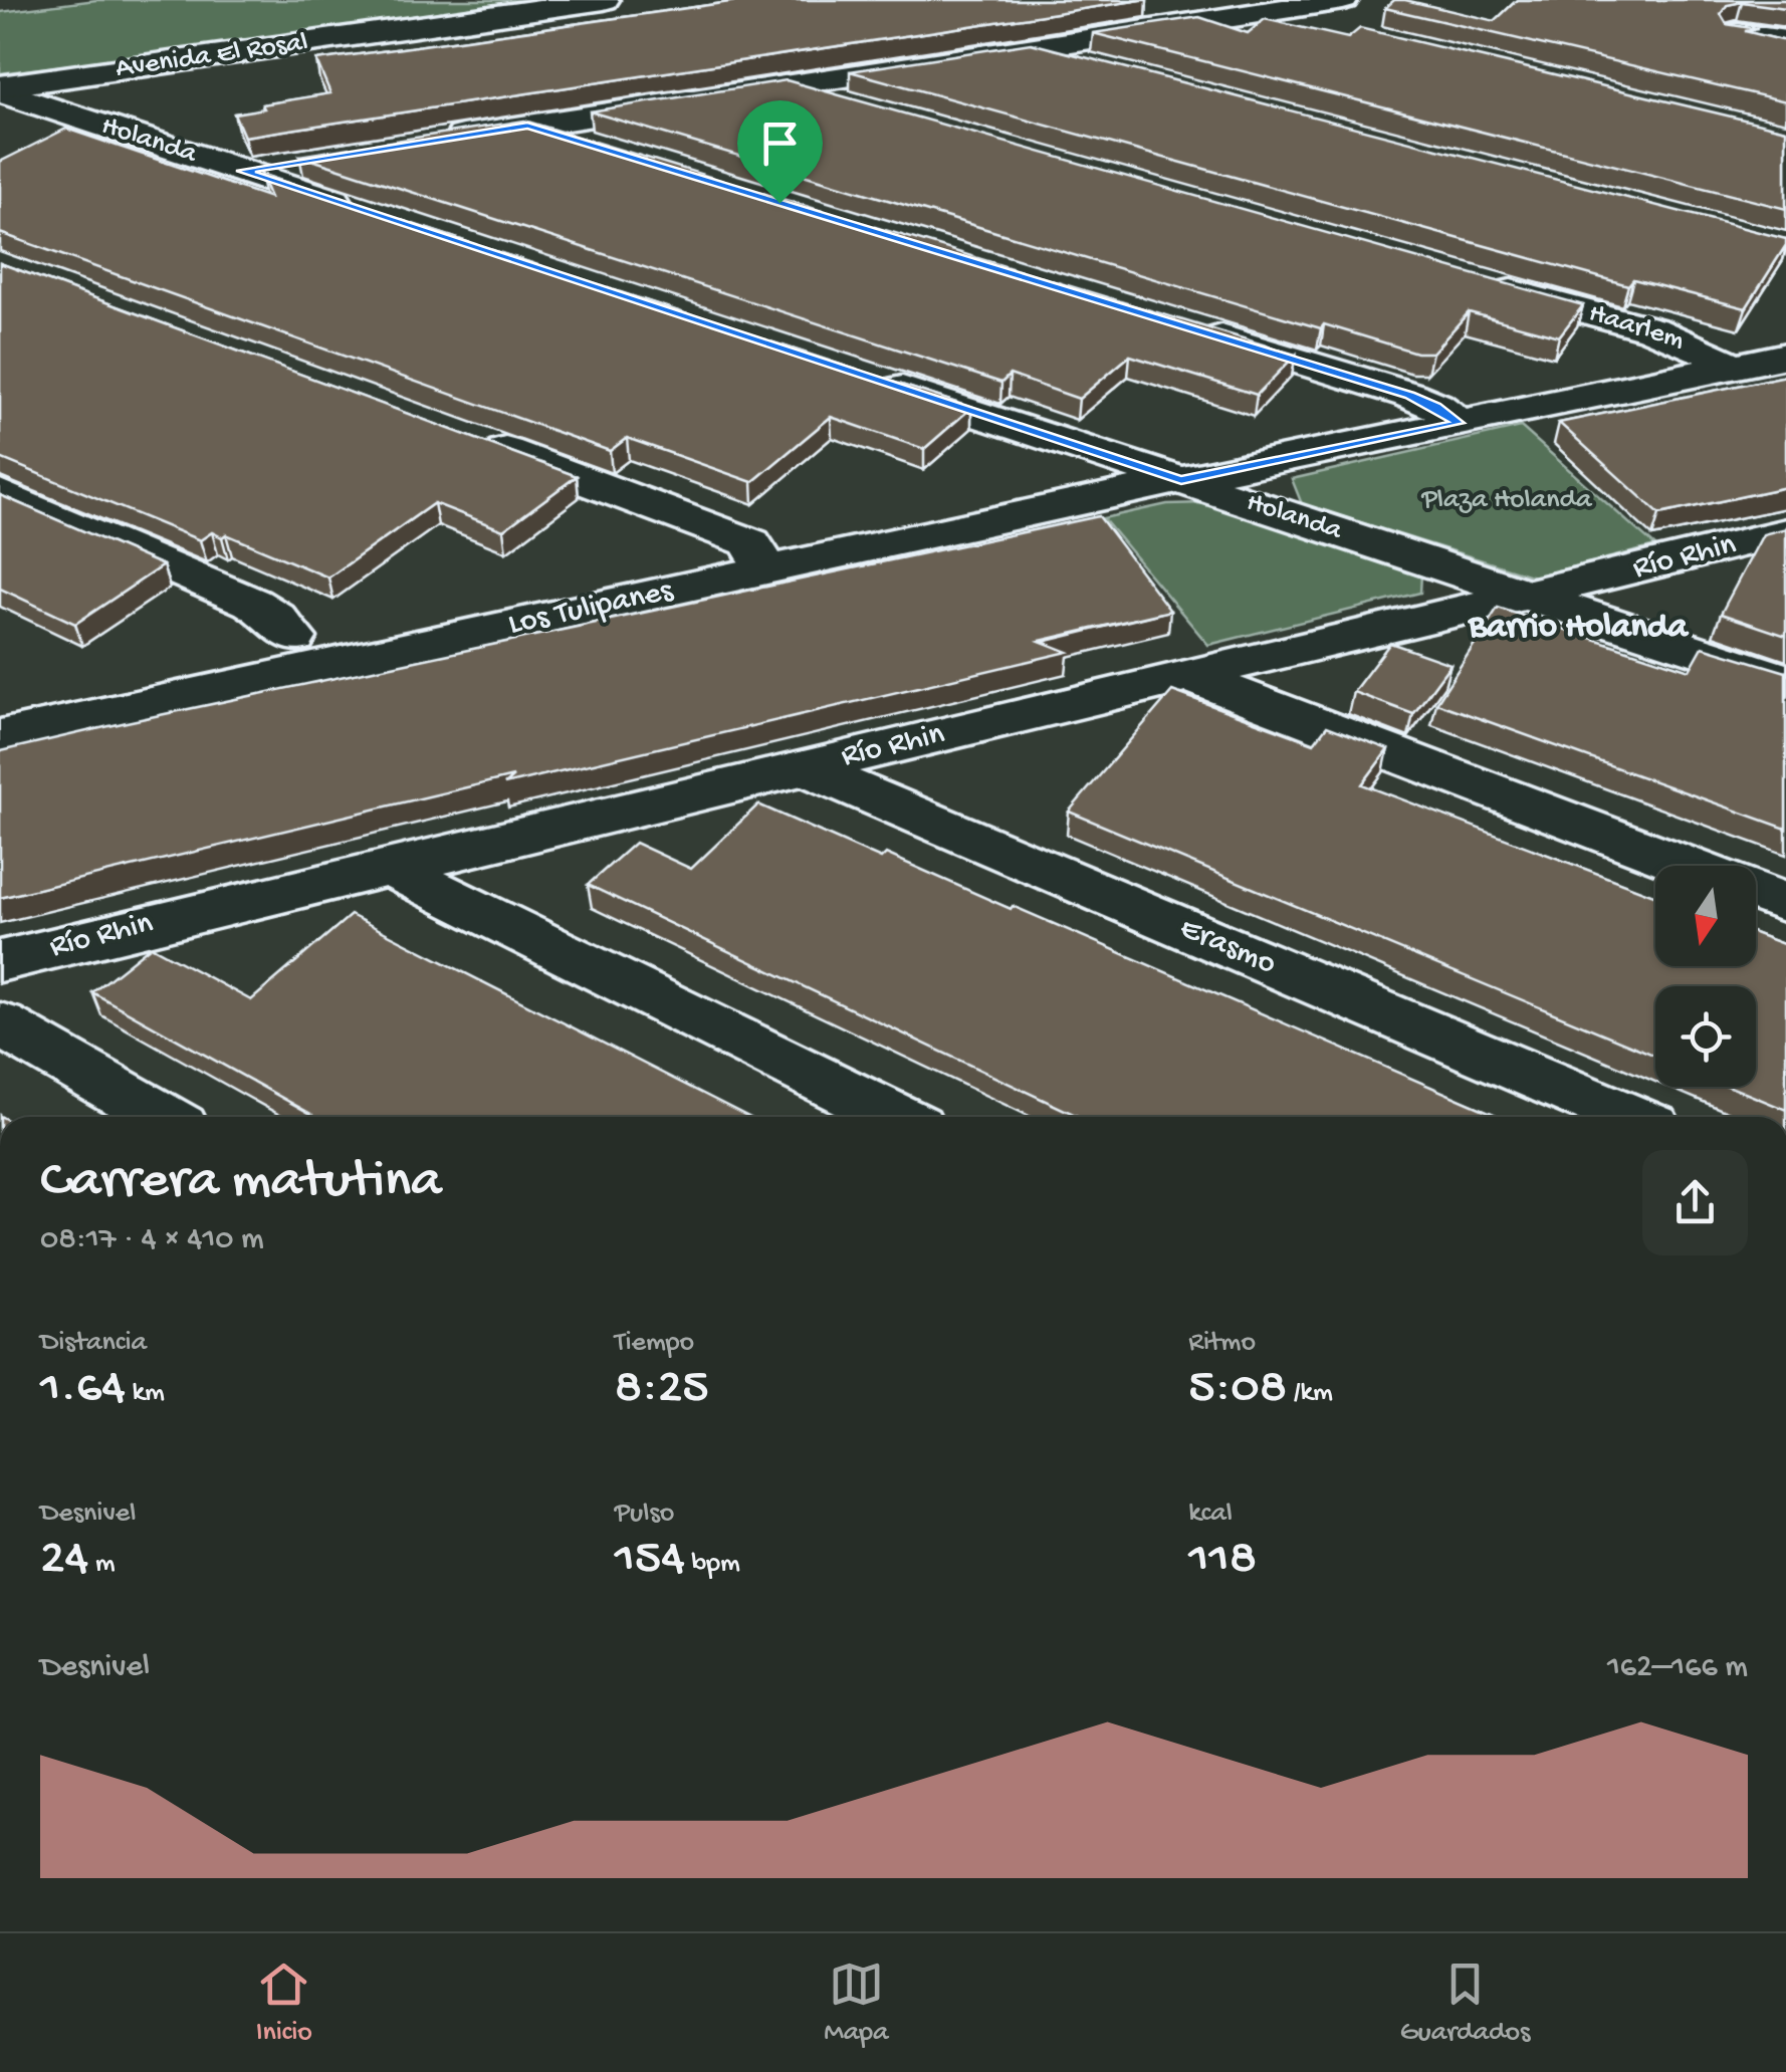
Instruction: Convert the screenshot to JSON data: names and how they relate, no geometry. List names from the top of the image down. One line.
{"streets":{"street":["Avenida El Rosal","Holanda","Haarlem","Río Rhin","Los Tulipanes","Erasmo"]},"crossings":[["Avenida El Rosal","Holanda"],["Holanda","Río Rhin"],["Holanda","Los Tulipanes"],["Haarlem","Los Tulipanes"],["Río Rhin","Erasmo"]],"districts":["Barrio Holanda"],"parks":["Plaza Holanda"],"north":"bottom","page":{"heading":["Carrera matutina","08:17 · 4 × 410 m"],"stats":[["Distancia","1.64 km"],["Tiempo","8:25"],["Ritmo","5:08 /km"],["Desnivel","24 m"],["Pulso","154 bpm"],["kcal","118"]],"chart":["Desnivel","162–166 m"],"tabs":["Inicio","Mapa","Guardados"]}}
